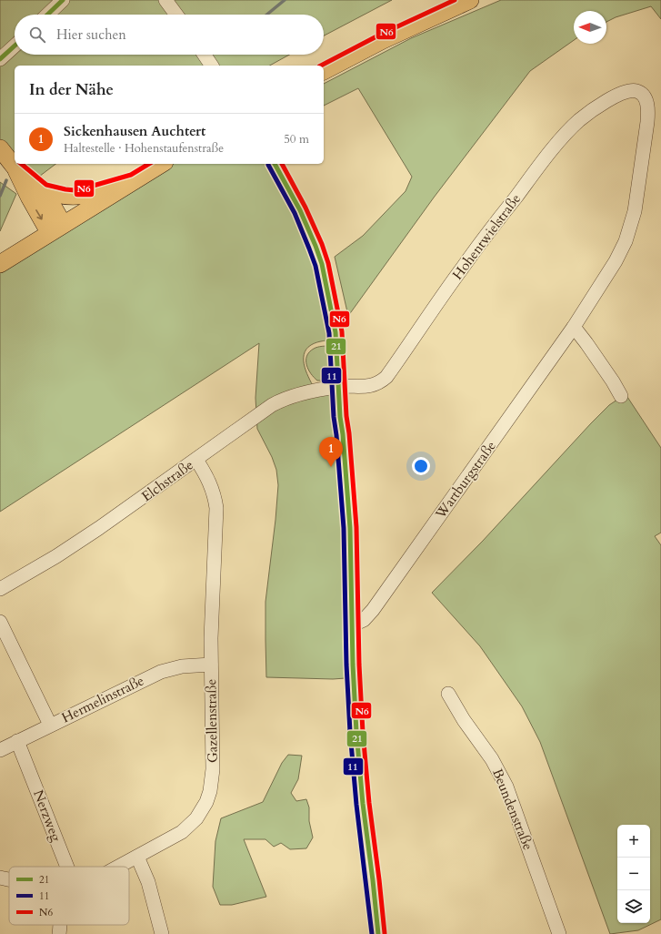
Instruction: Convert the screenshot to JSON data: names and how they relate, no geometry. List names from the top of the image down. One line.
{"streets":{"street":["Hohentwielstraße","Wartburgstraße","Elchstraße","Hermelinstraße","Gazellenstraße","Beundenstraße","Nerzweg"]},"crossings":[["Hohentwielstraße","Wartburgstraße"],["Hohentwielstraße","Elchstraße"],["Elchstraße","Gazellenstraße"],["Hermelinstraße","Gazellenstraße"],["Hermelinstraße","Nerzweg"]],"lines":["transit line 21","transit line N6","transit line 11"],"legend":["21","11","N6"],"north":"left","page":{"search":"Hier suchen","heading":"In der Nähe","list":[{"mark":"1","name":"Sickenhausen Auchtert","note":"Haltestelle · Hohenstaufenstraße","value":"50 m"}],"pins":"1","map_buttons":["+","−"]}}
